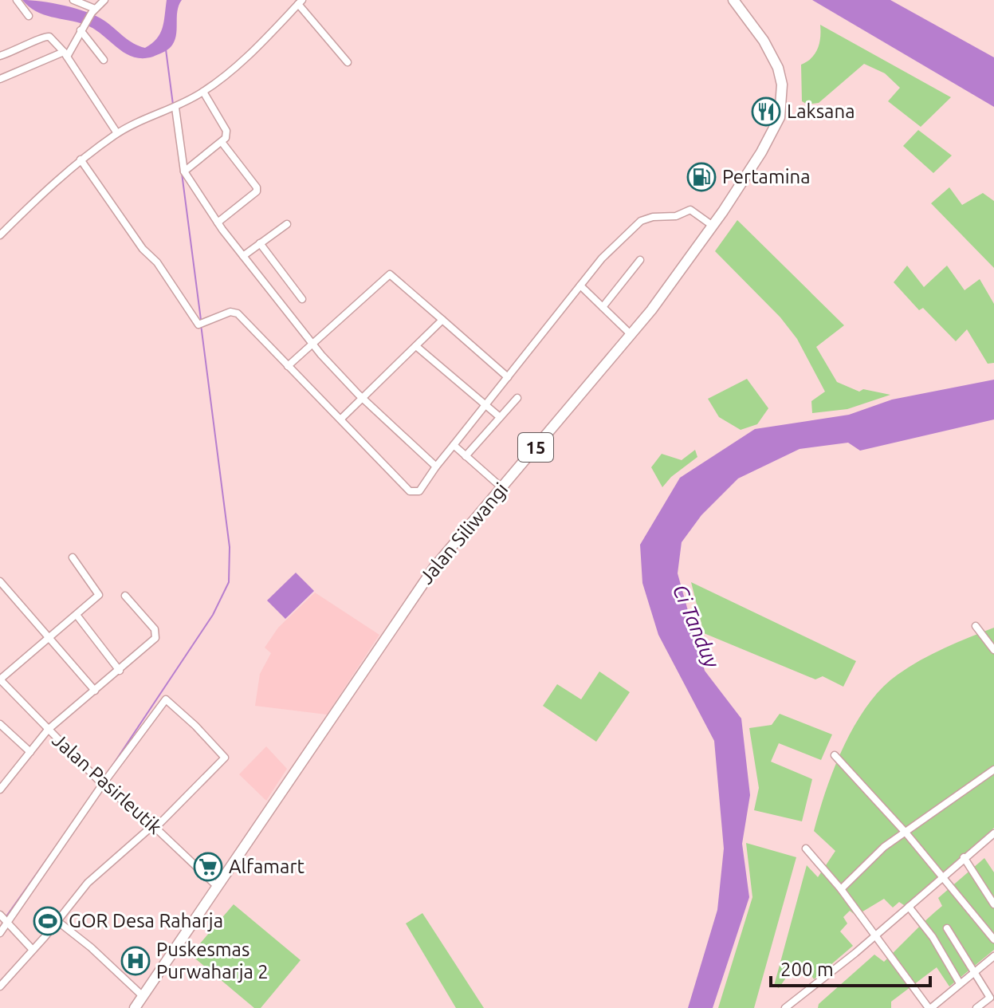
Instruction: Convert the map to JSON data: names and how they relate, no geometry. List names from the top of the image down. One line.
{"streets":{"highway":["15","Jalan Siliwangi"],"street":["Jalan Pasirleutik"]},"crossings":[["Jalan Siliwangi","Jalan Pasirleutik"]],"water":["Ci Tanduy"],"places":{"restaurant":["Laksana"],"fuel station":["Pertamina"],"supermarket":["Alfamart"],"sports":["GOR Desa Raharja"],"hospital":["Puskesmas Purwaharja 2"]},"scale_bar":"200 m"}
